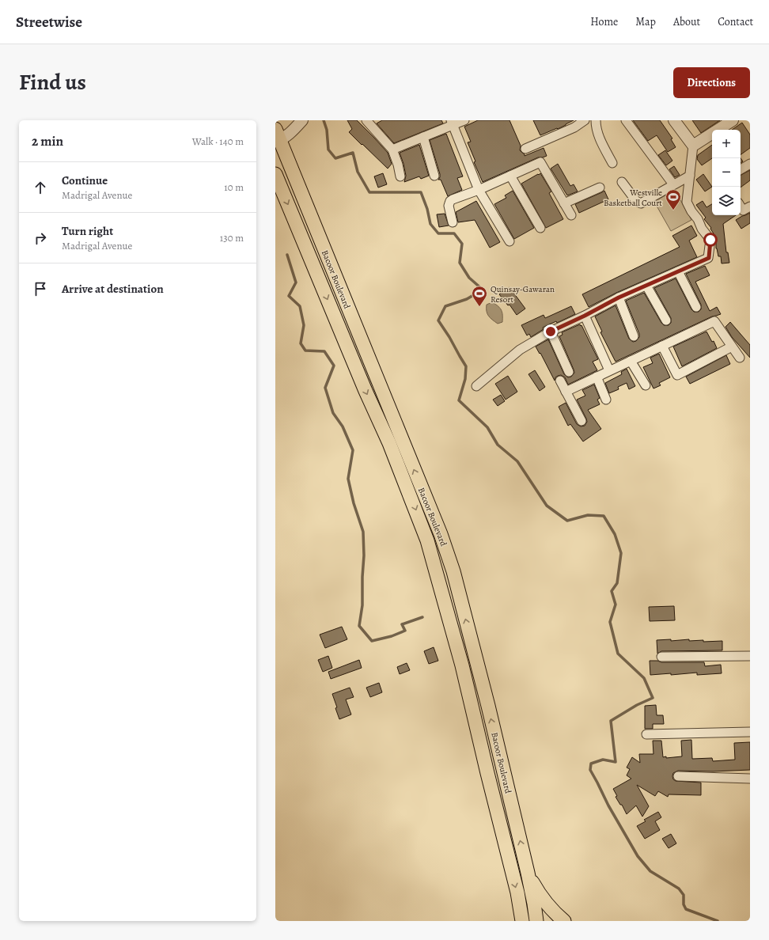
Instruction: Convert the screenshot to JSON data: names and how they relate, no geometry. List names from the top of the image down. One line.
{"streets":{"main road":["Bacoor Boulevard"]},"places":{"sports":["Westville Basketball Court","Quinsay-Gawaran Resort"]},"page":{"header":"Streetwise","nav":["Home","Map","About","Contact"],"title":"Find us","buttons":"Directions","heading":["2 min","Walk · 140 m"],"map_buttons":["+","−"],"list":[["Continue","Madrigal Avenue","10 m"],["Turn right","Madrigal Avenue","130 m"],"Arrive at destination"]}}
